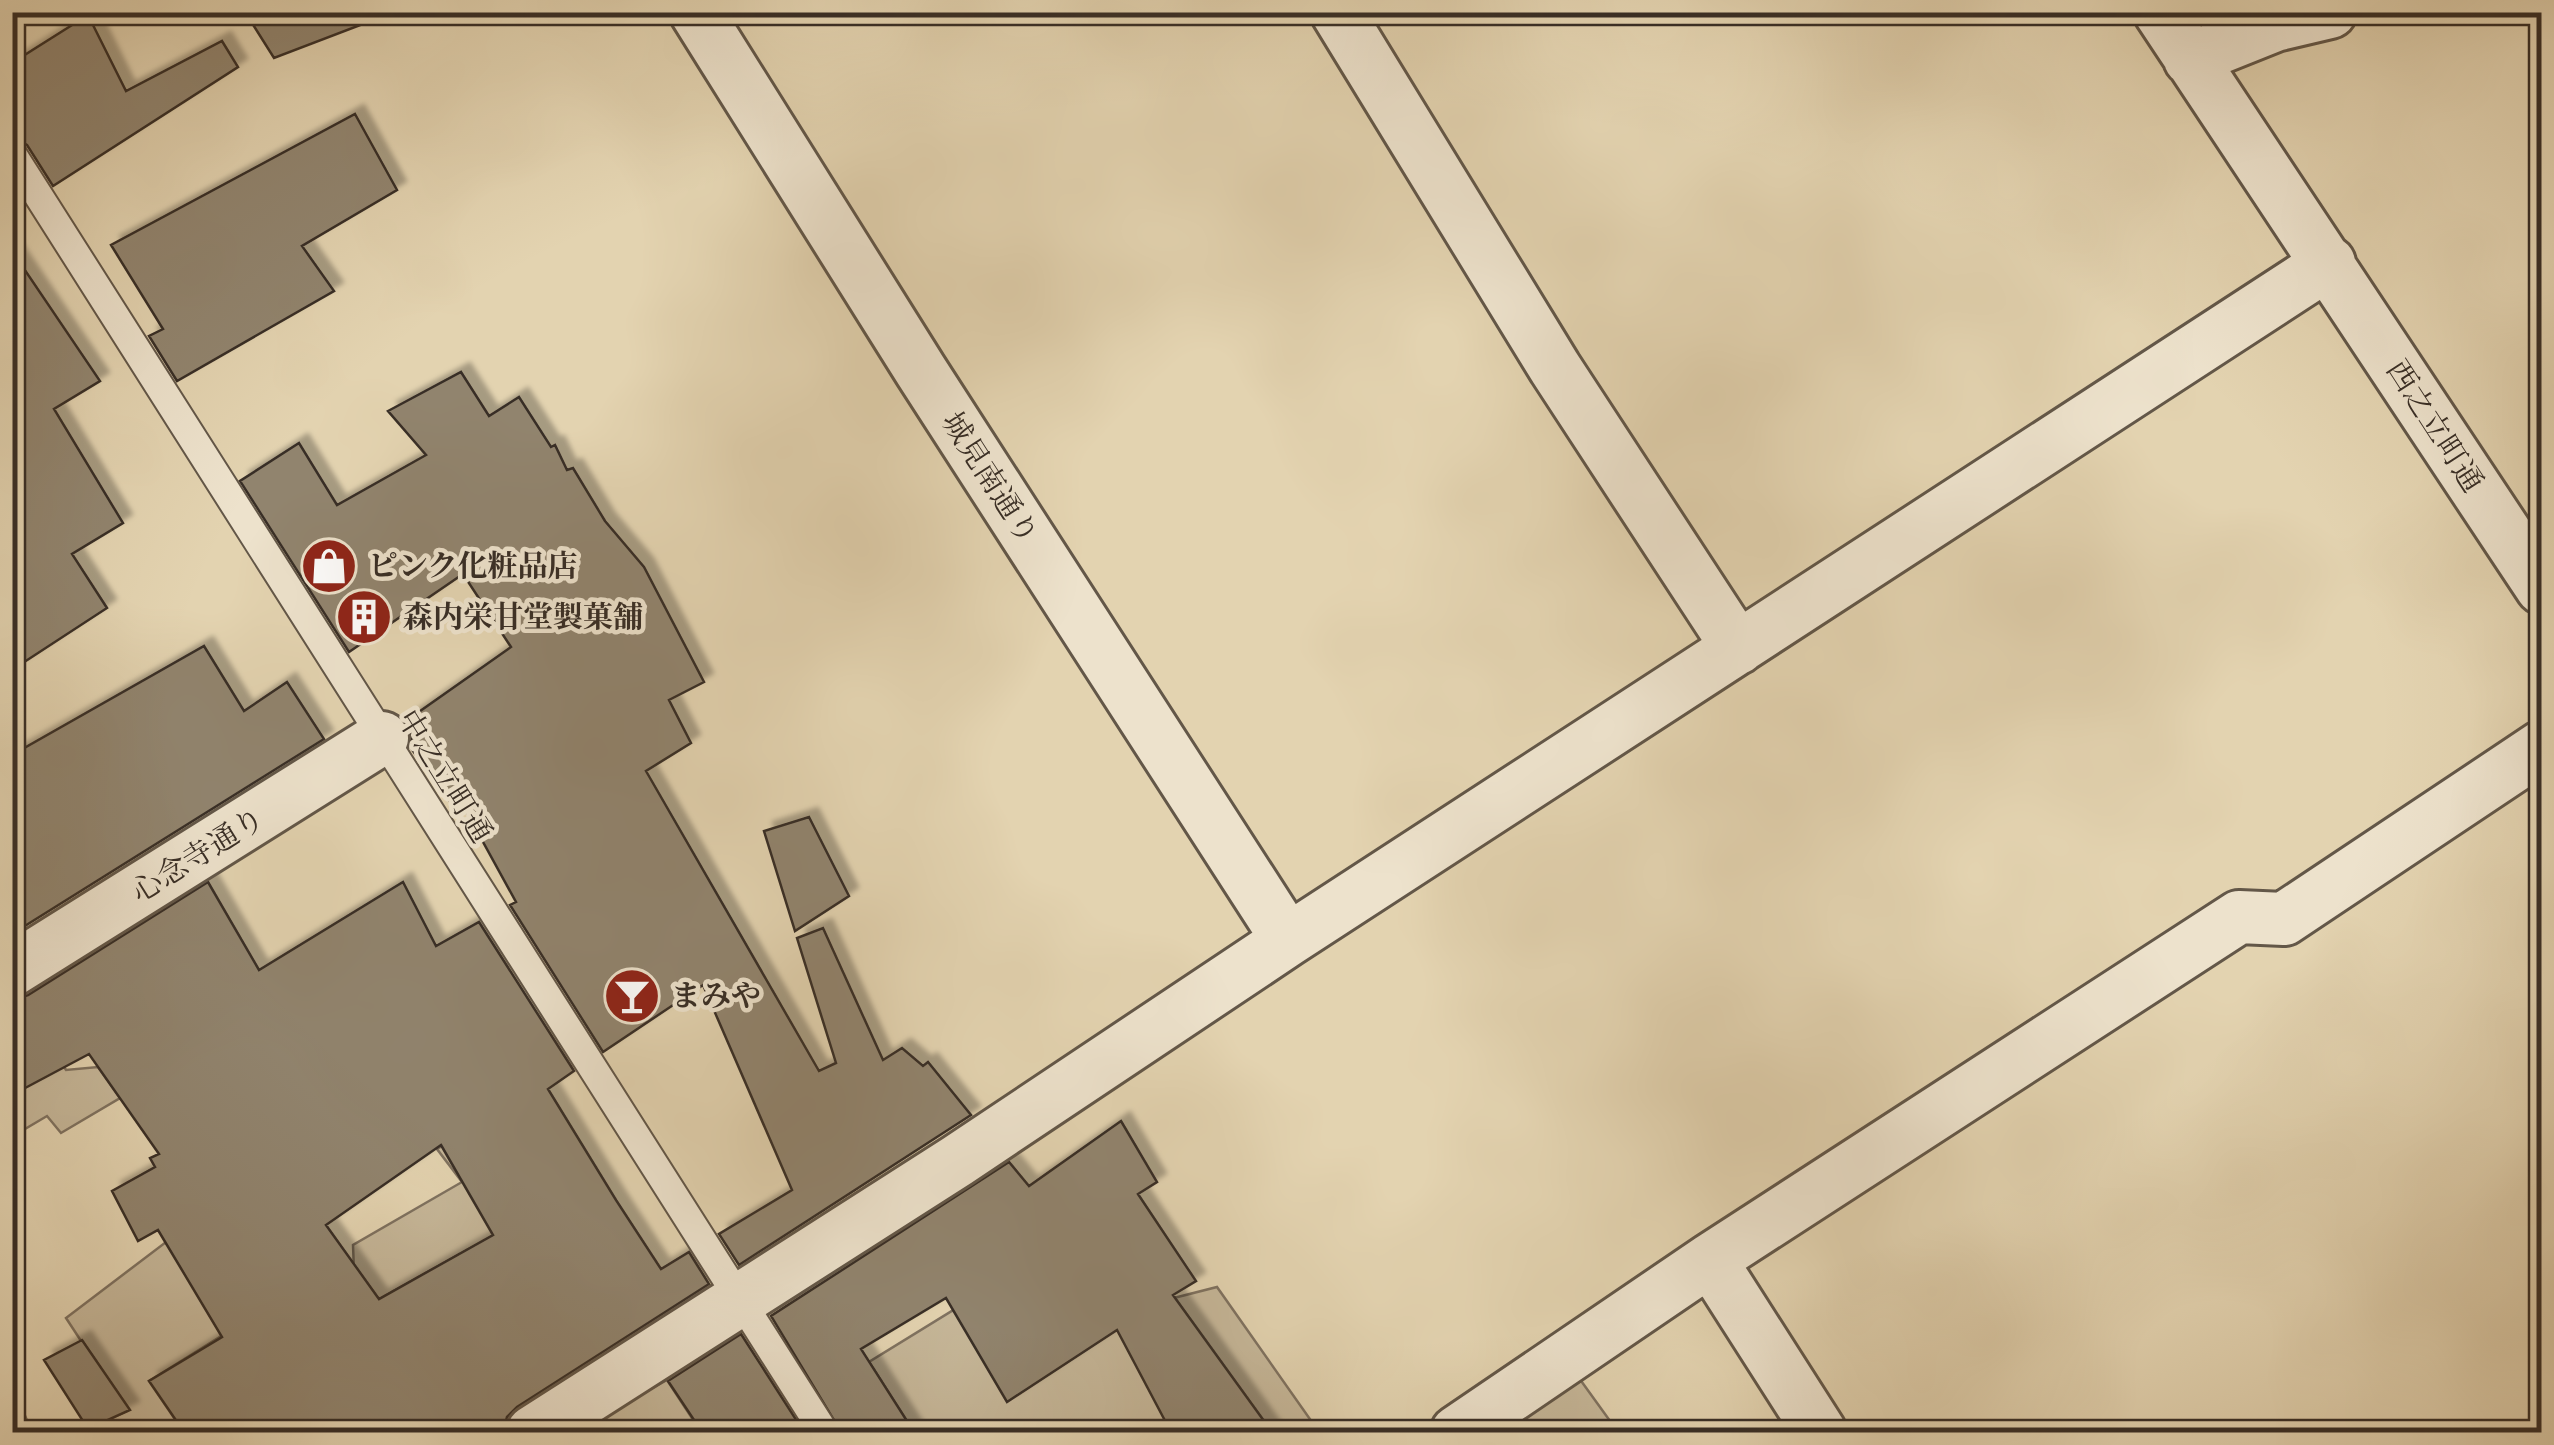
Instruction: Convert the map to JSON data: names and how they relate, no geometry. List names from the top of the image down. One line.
{"streets":{"street":["西之立町通","城見南通り","心念寺通り"],"lane":["中之立町通"]},"crossings":[["中之立町通","心念寺通り"]],"places":{"shop":["ピンク化粧品店"],"building":["森内栄甘堂製菓舗"],"bar":["まみや"]}}
